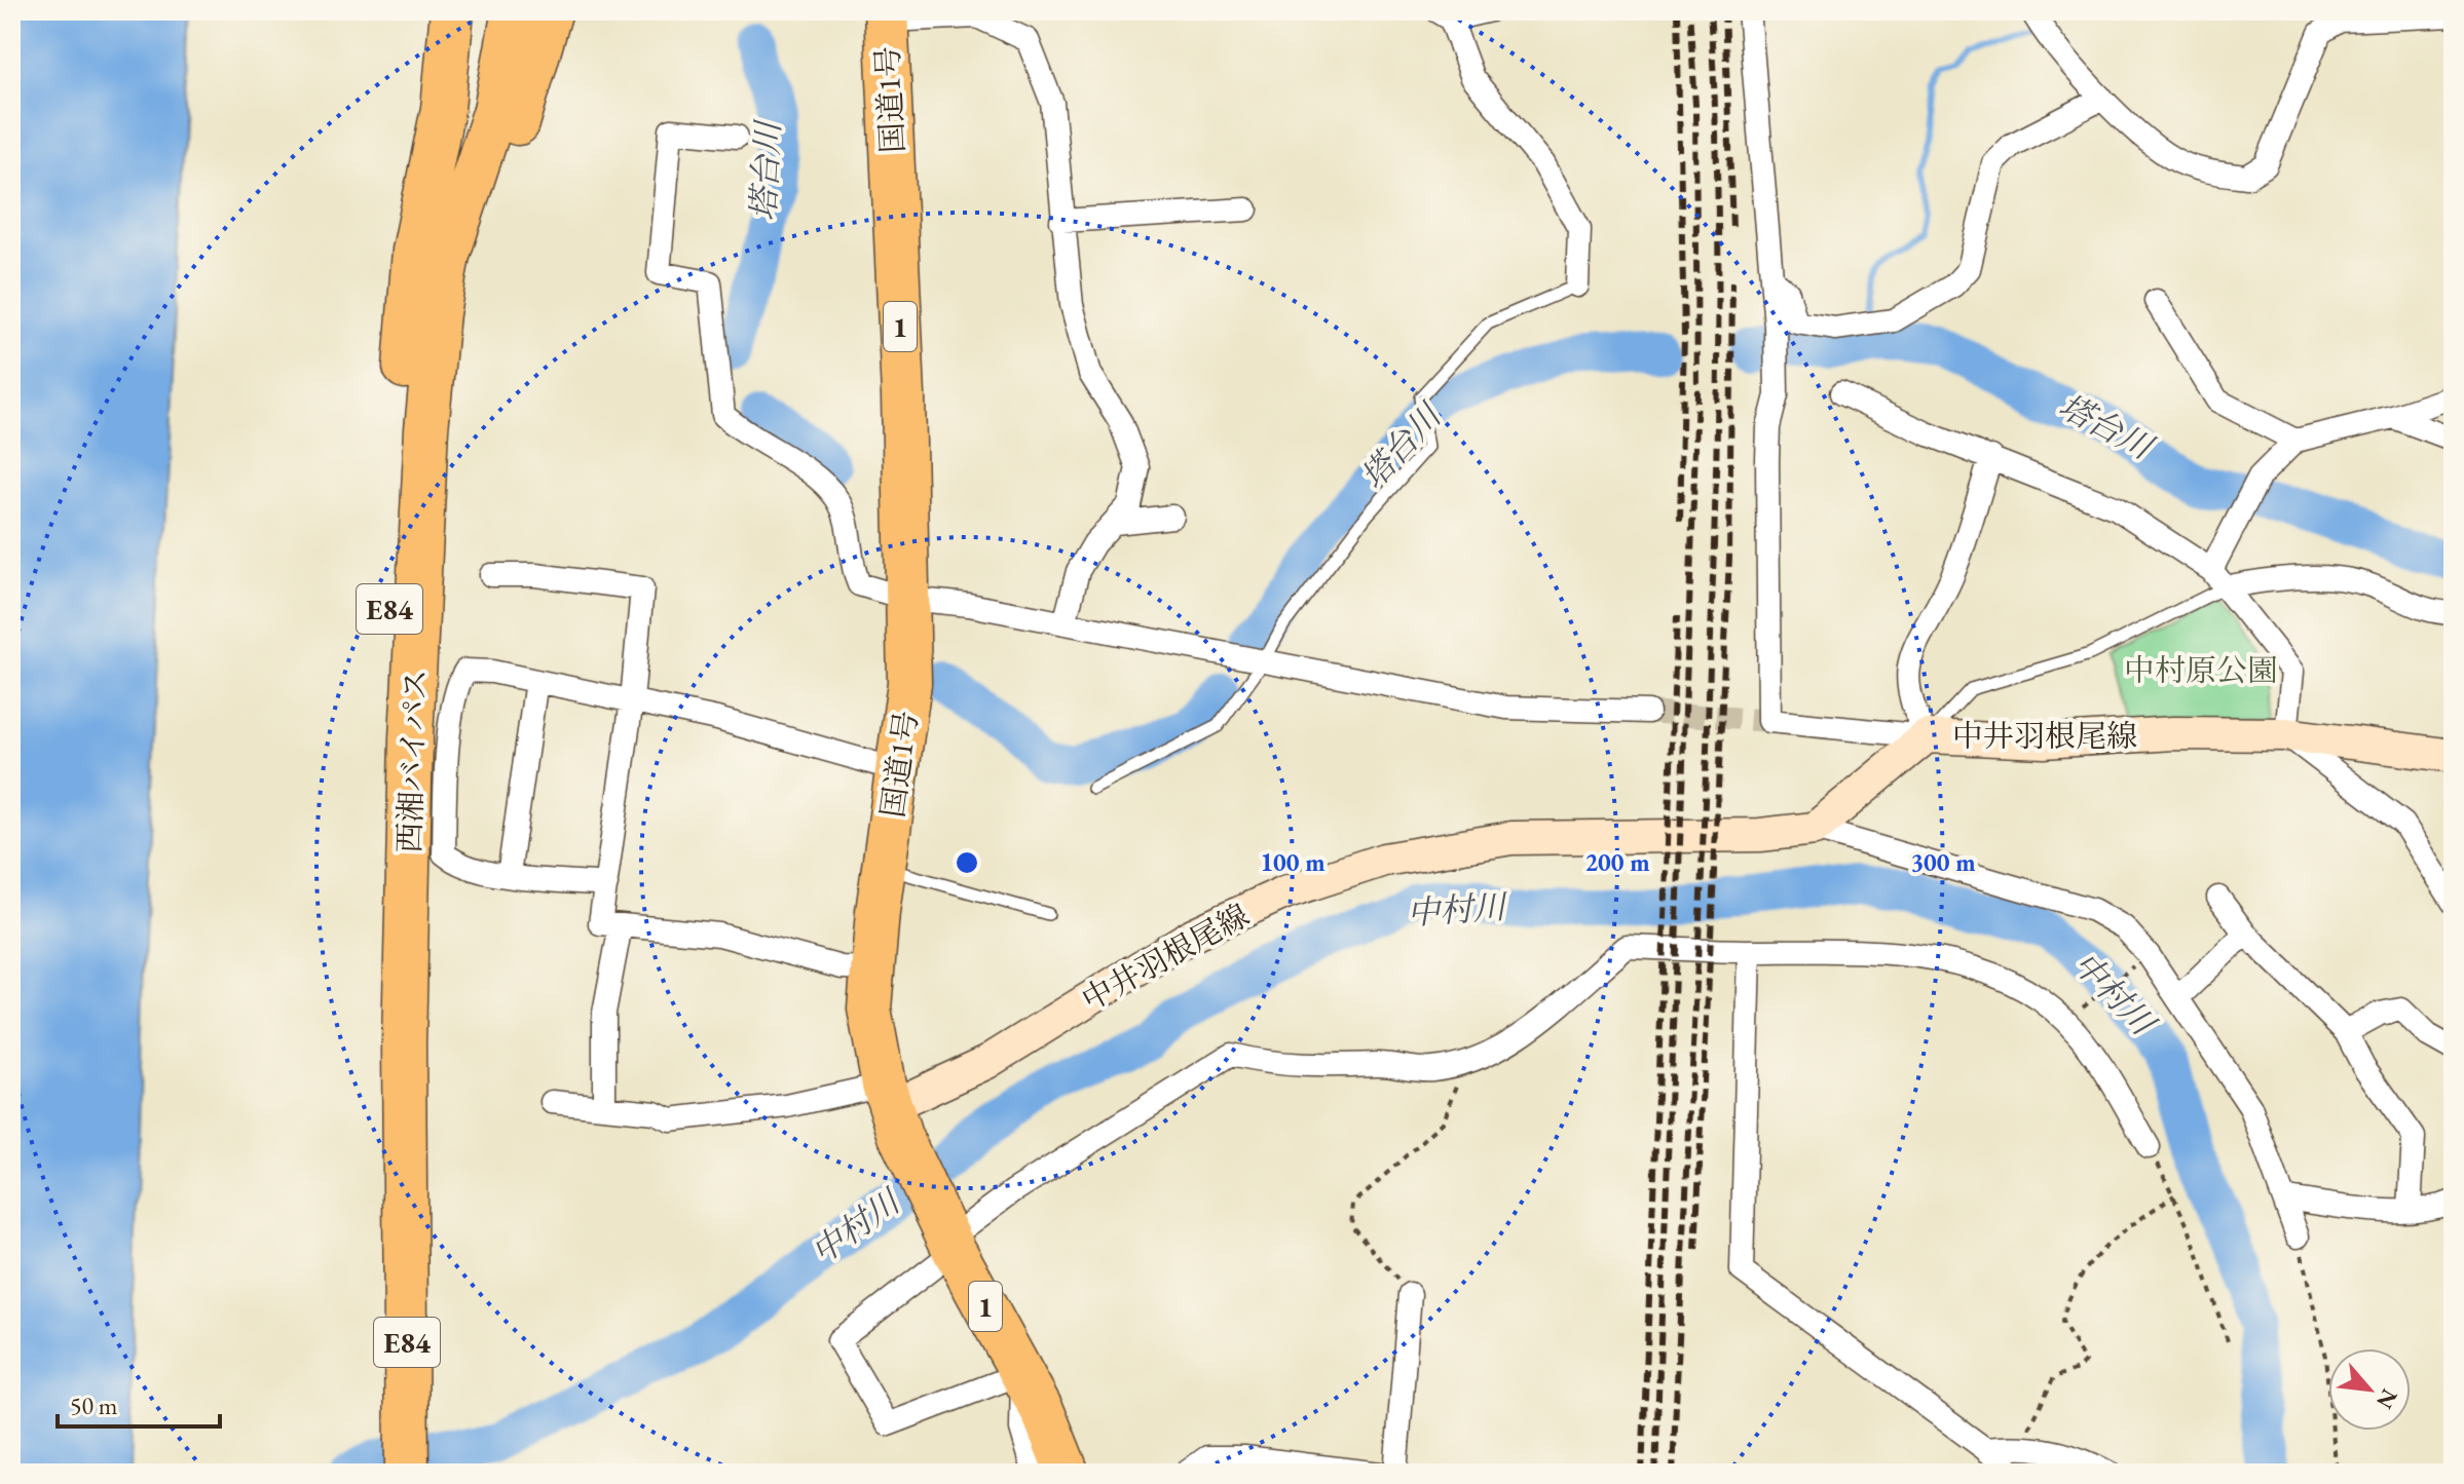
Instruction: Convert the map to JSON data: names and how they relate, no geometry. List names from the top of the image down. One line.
{"streets":{"highway":["国道1号","1","E84","西湘バイパス"],"main road":["中井羽根尾線"]},"crossings":[["国道1号","中井羽根尾線"]],"water":["塔台川","中村川"],"parks":["中村原公園"],"scale_bar":"50 m","north":"bottom right","rings":["100 m","200 m","300 m"]}
